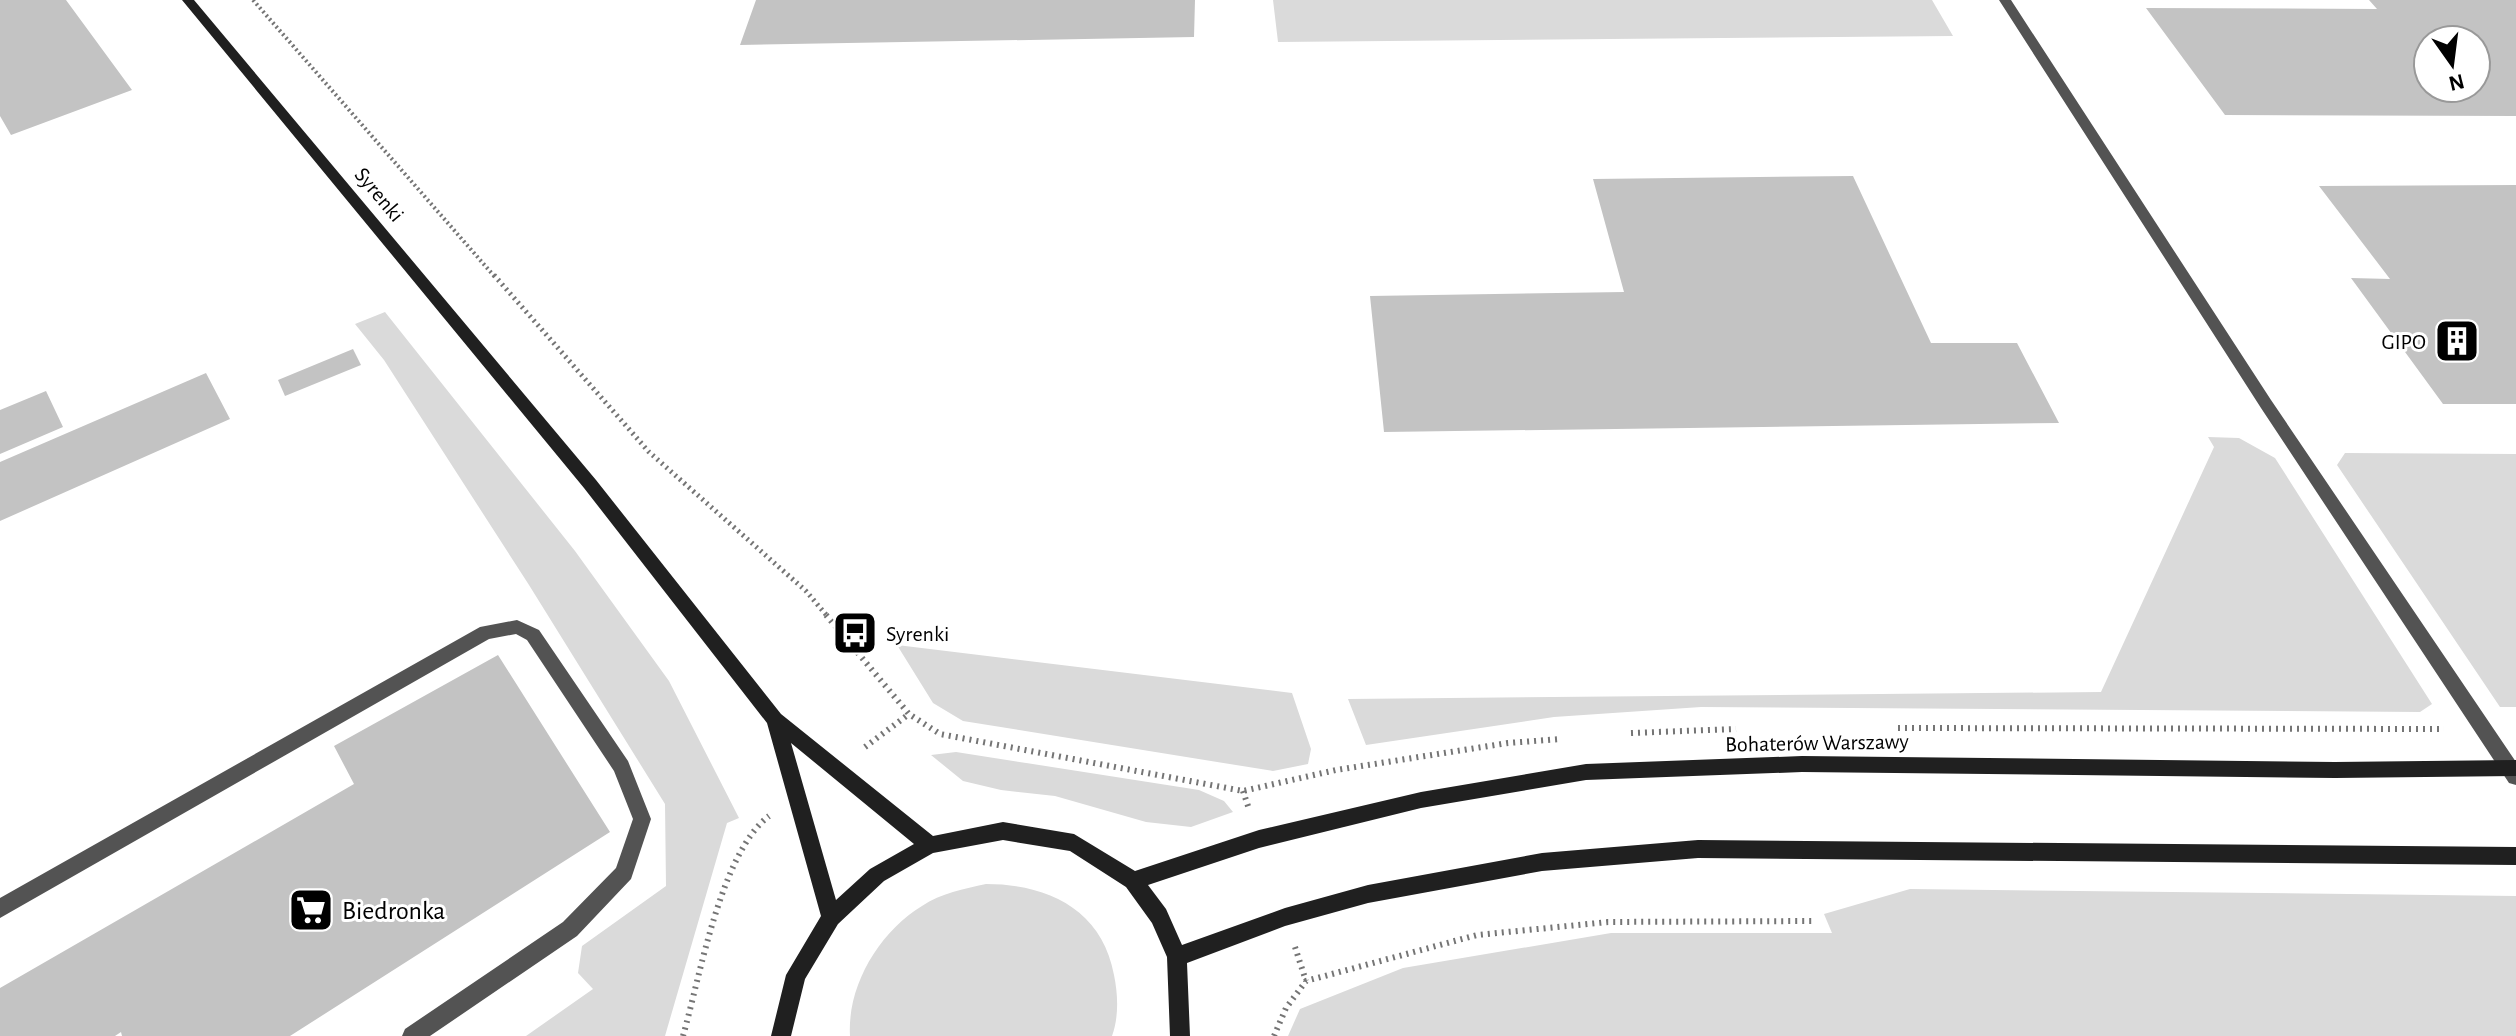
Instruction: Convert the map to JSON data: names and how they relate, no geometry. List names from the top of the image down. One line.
{"streets":{"main road":["Syrenki","Bohaterów Warszawy"]},"places":{"building":["GIPO"],"bus stop":["Syrenki"],"supermarket":["Biedronka"]},"north":"bottom"}
